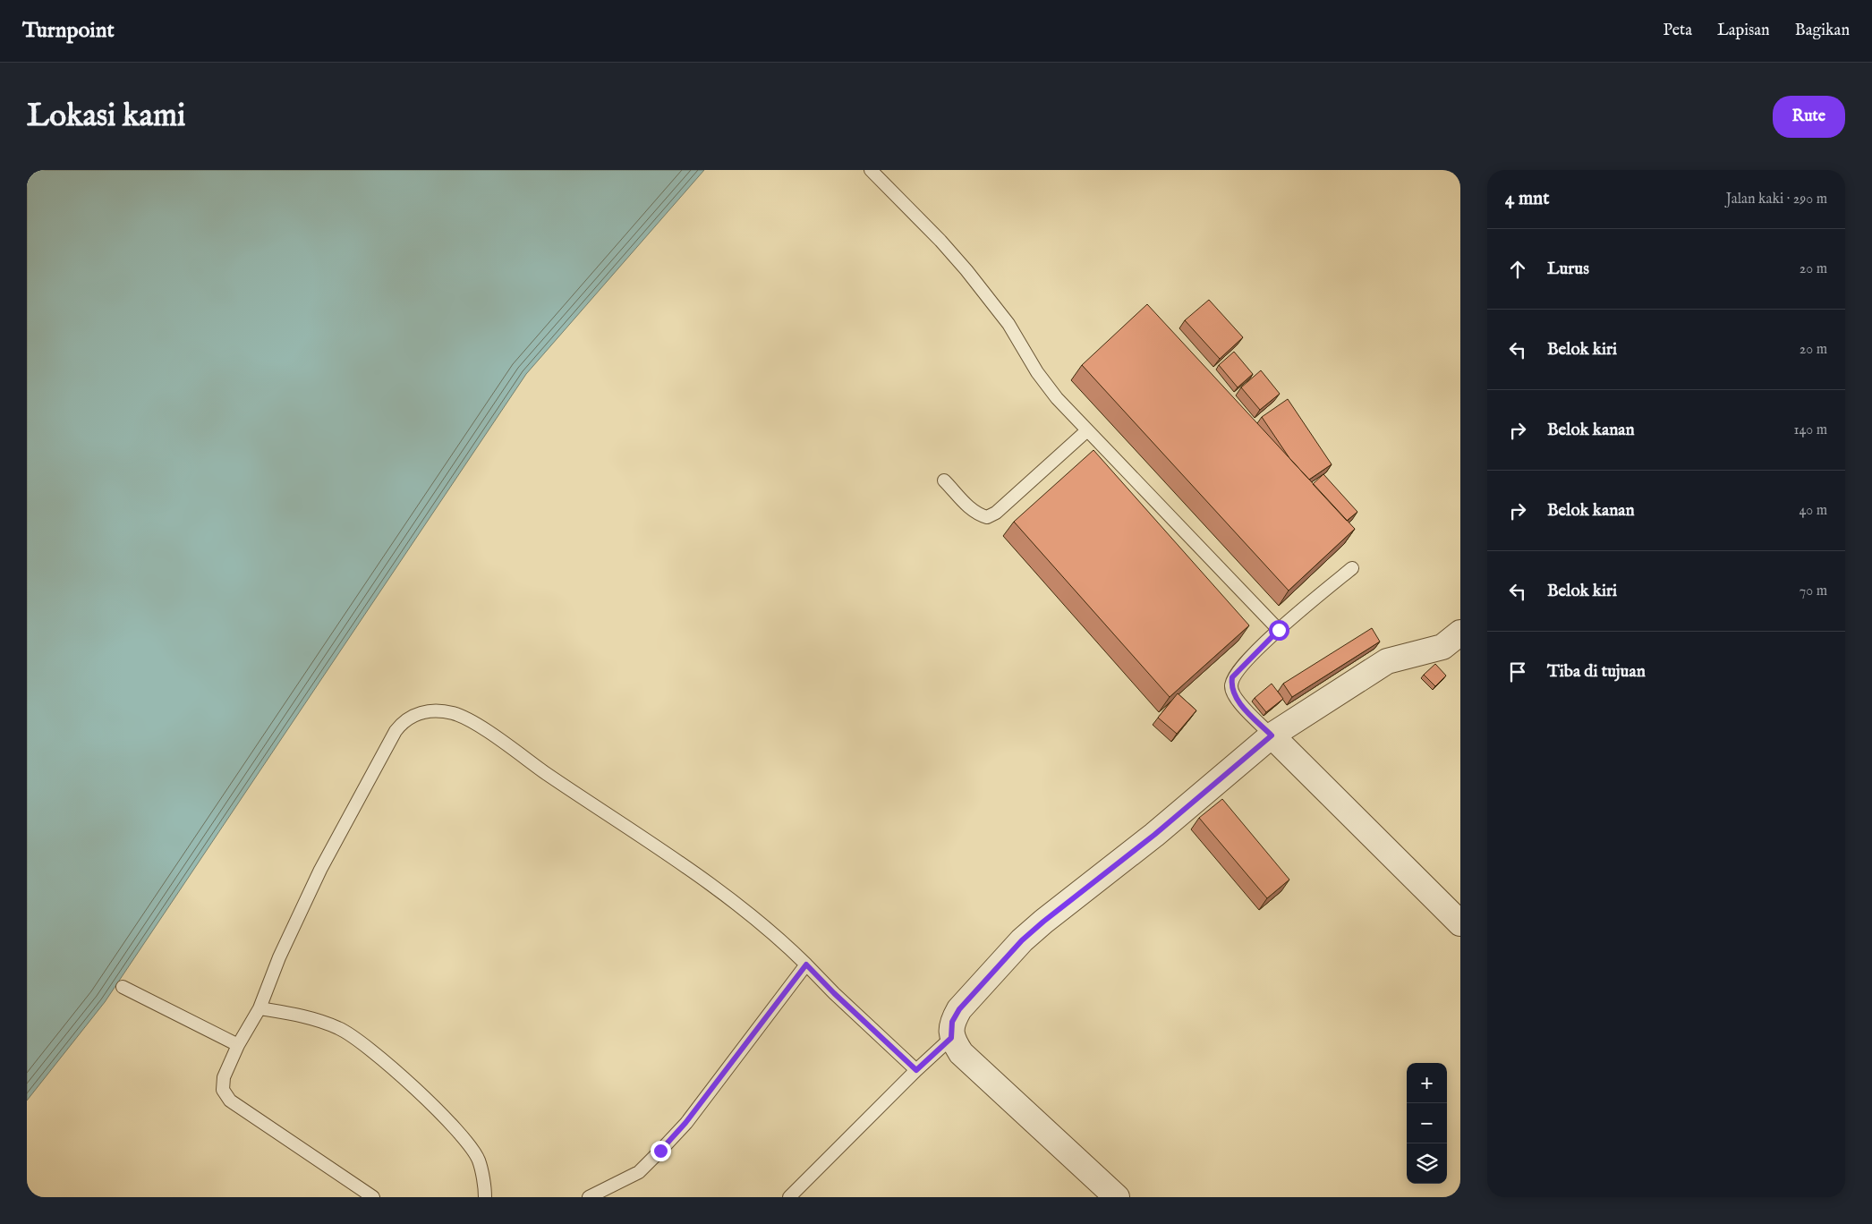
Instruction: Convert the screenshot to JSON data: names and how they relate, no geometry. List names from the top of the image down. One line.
{"page":{"header":"Turnpoint","nav":["Peta","Lapisan","Bagikan"],"buttons":"Rute","title":"Lokasi kami","heading":["4 mnt","Jalan kaki · 290 m"],"list":[["Lurus","20 m"],["Belok kiri","20 m"],["Belok kanan","140 m"],["Belok kanan","40 m"],["Belok kiri","70 m"],"Tiba di tujuan"],"map_buttons":["+","−"]}}
